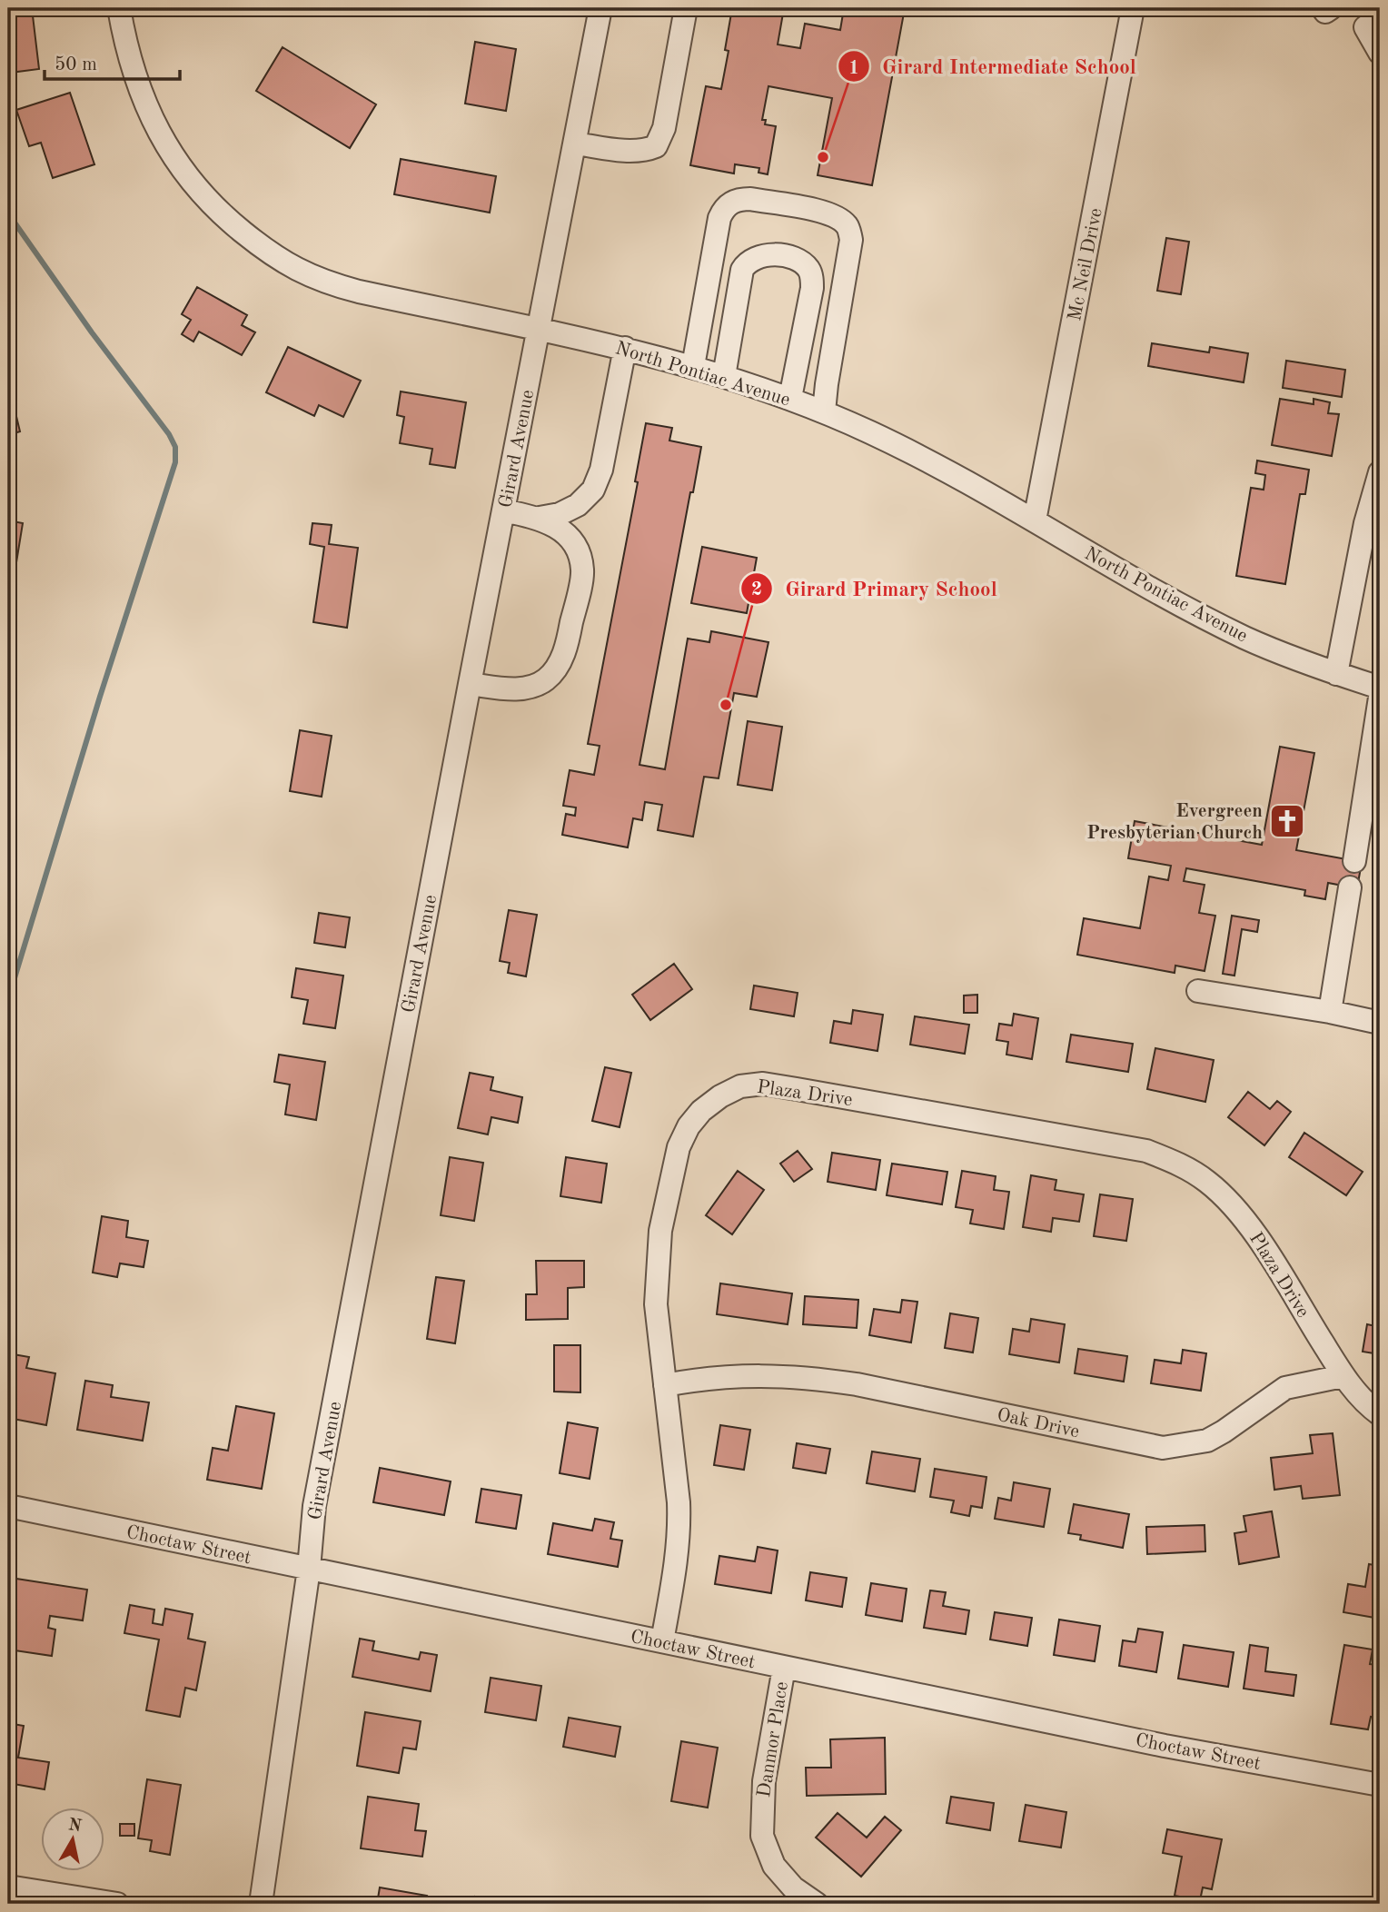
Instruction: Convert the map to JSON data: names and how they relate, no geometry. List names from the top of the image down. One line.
{"streets":{"street":["Mc Neil Drive","North Pontiac Avenue","Girard Avenue","Plaza Drive","Oak Drive","Choctaw Street","Danmor Place"]},"crossings":[["Mc Neil Drive","North Pontiac Avenue"],["North Pontiac Avenue","Girard Avenue"],["Girard Avenue","Choctaw Street"],["Plaza Drive","Oak Drive"],["Plaza Drive","Choctaw Street"],["Choctaw Street","Danmor Place"]],"places":{"other":["Girard Intermediate School","Girard Primary School"],"church":["Evergreen Presbyterian Church"]},"scale_bar":"50 m","north":"top"}
